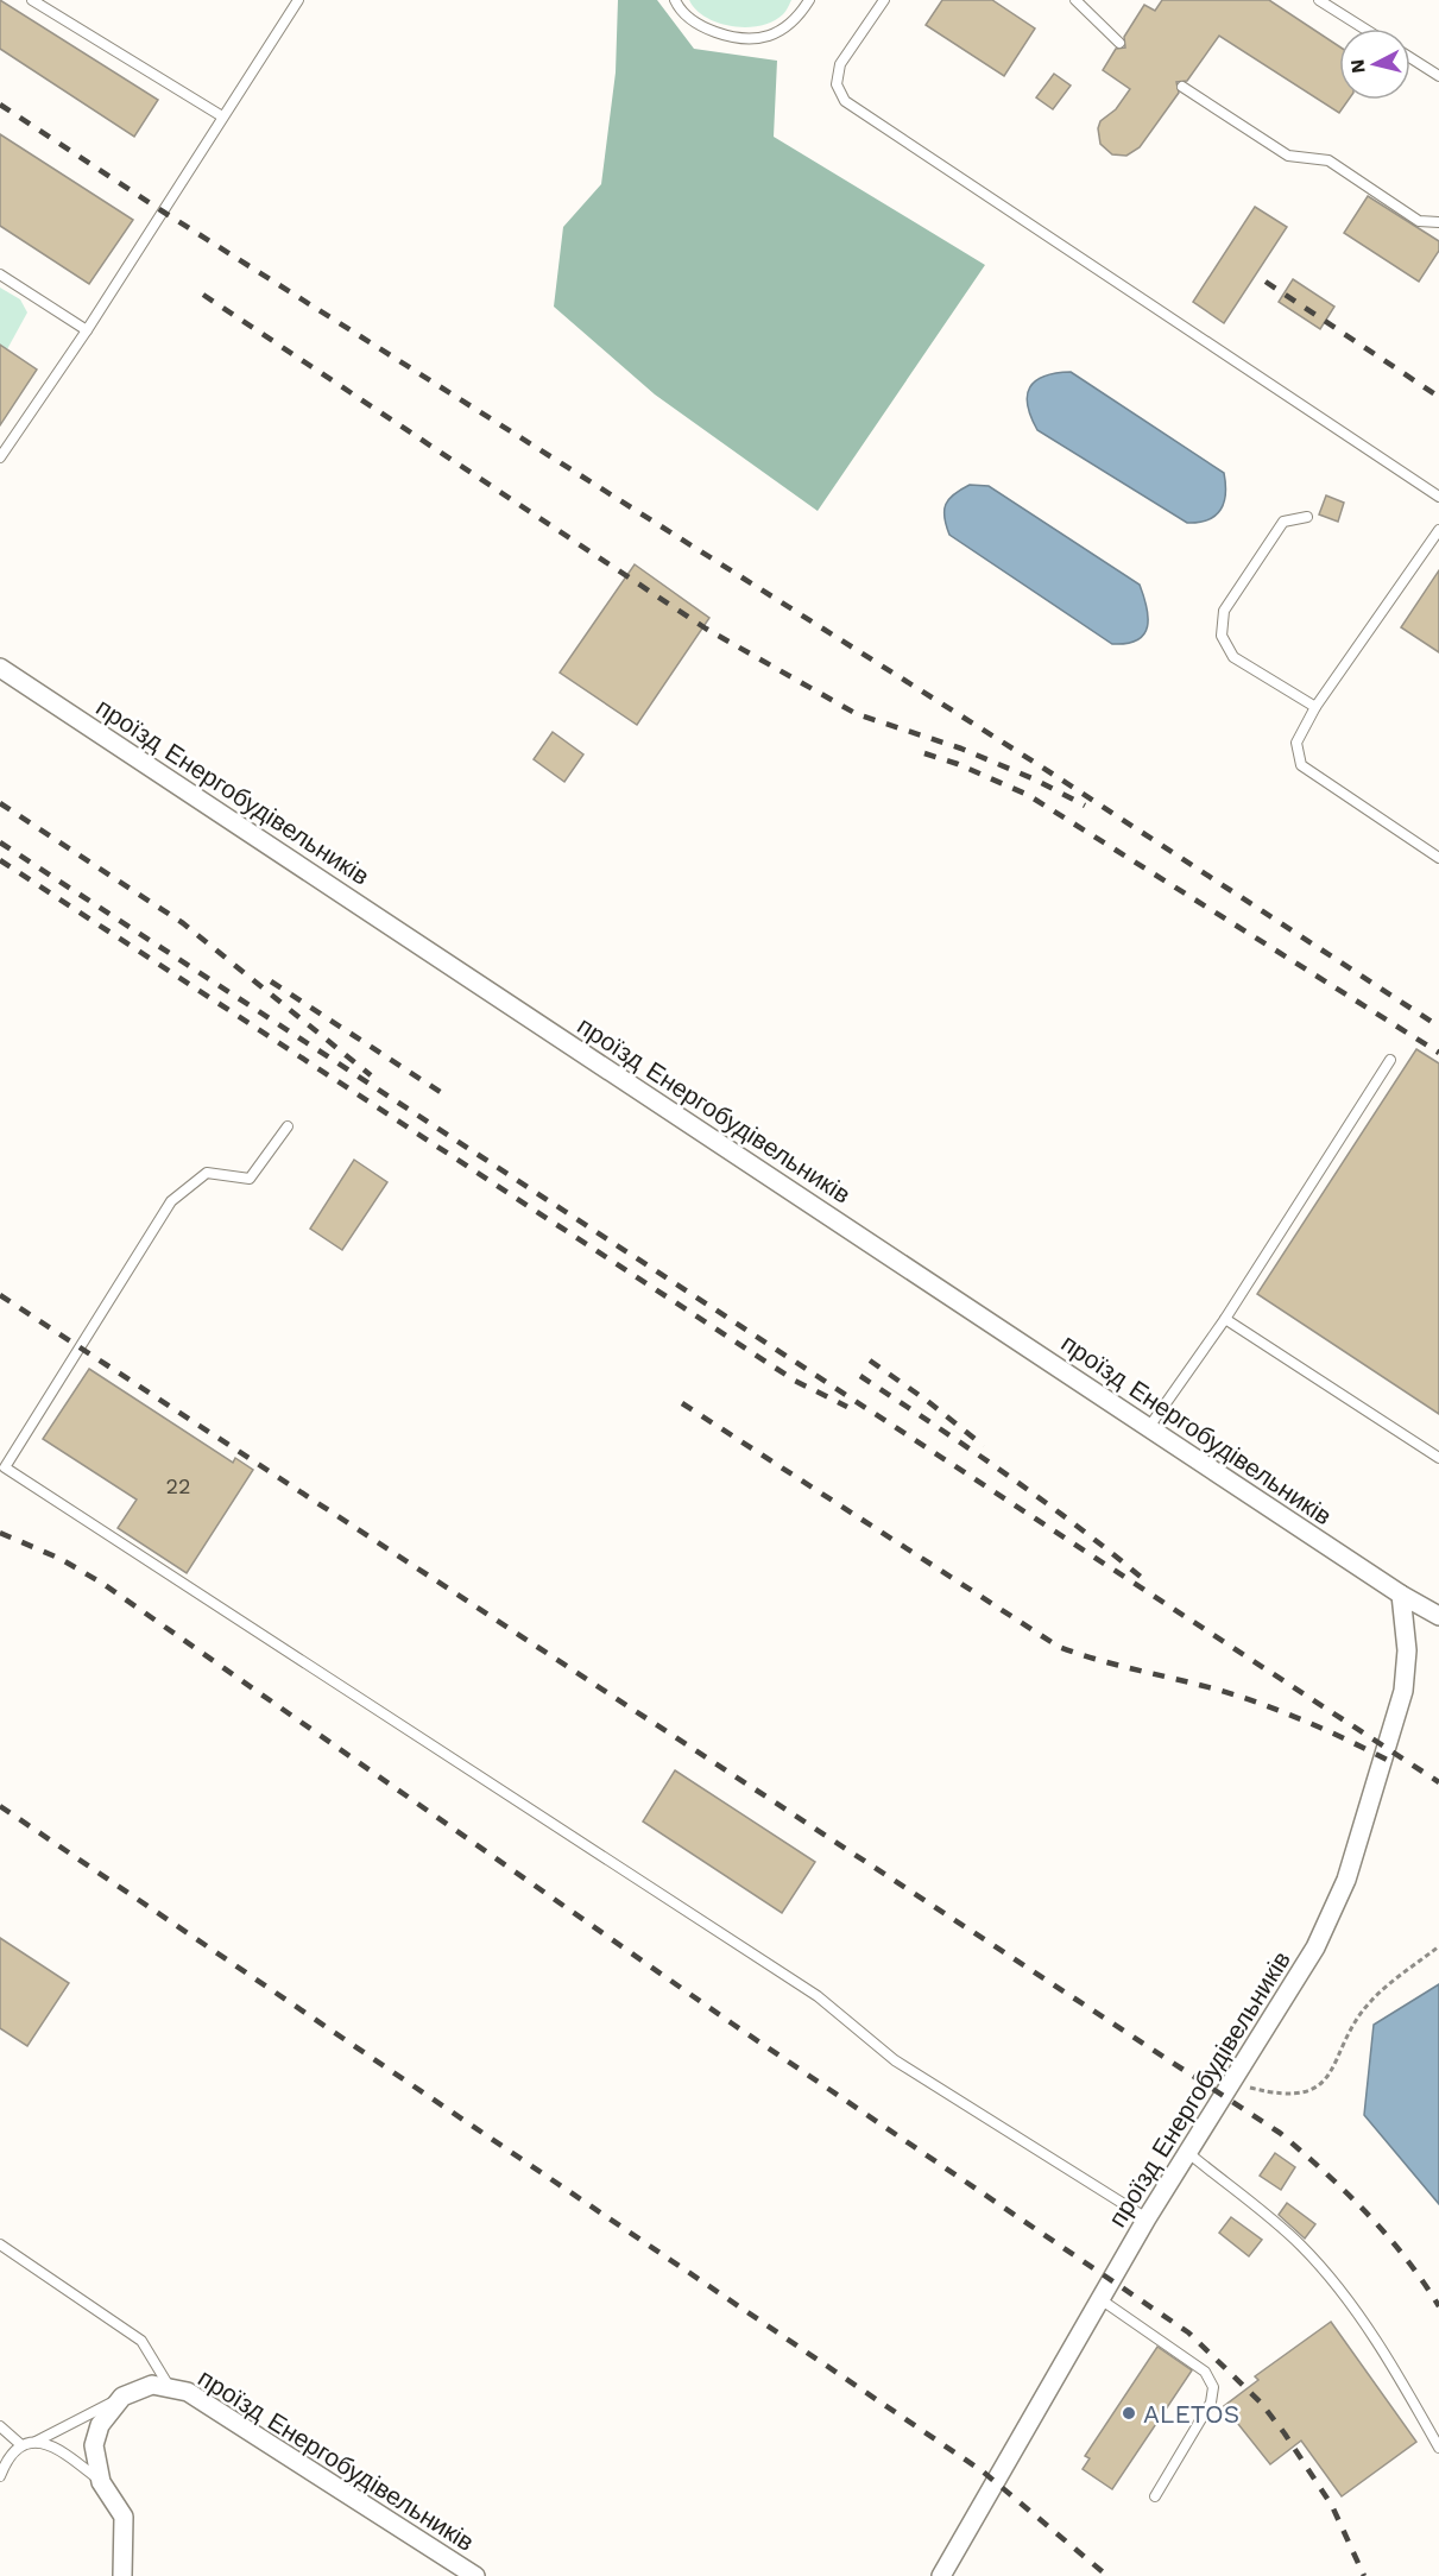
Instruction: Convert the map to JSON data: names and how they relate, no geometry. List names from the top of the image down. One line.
{"streets":{"street":["проїзд Енергобудівельників"]},"places":["ALETOS"],"house_numbers":["22"],"north":"left"}
